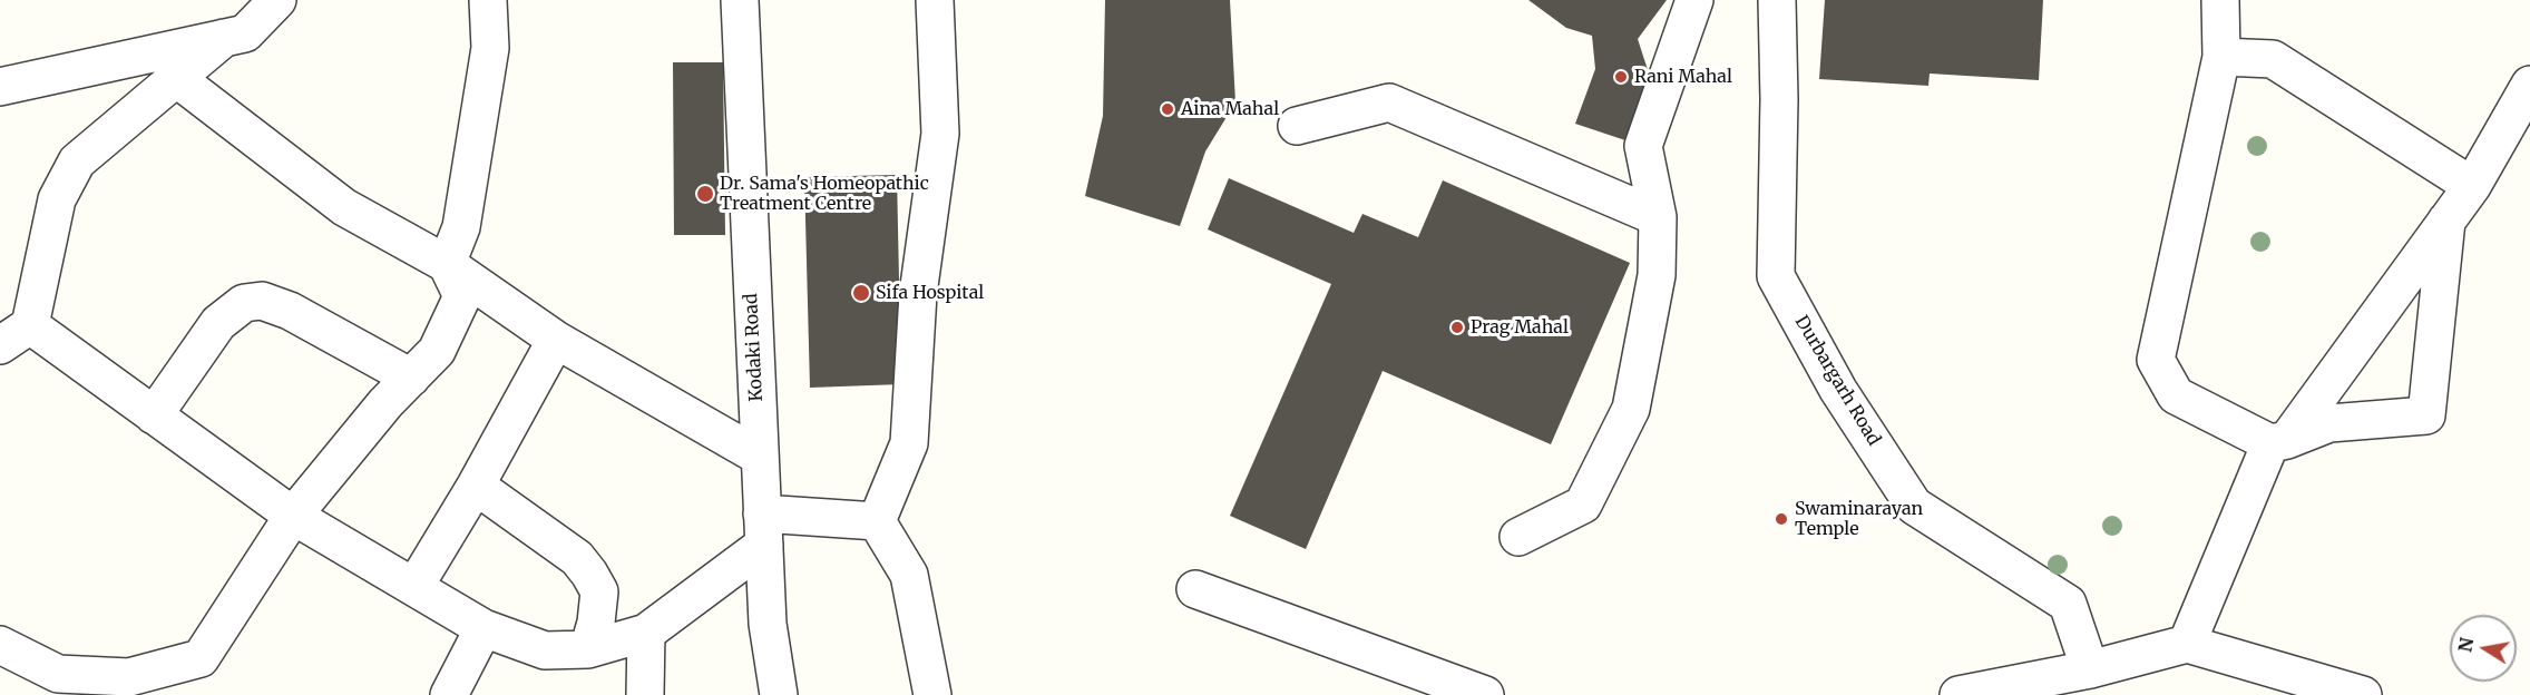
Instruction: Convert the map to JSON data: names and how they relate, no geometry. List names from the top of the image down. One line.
{"streets":{"street":["Kodaki Road","Durbargarh Road"]},"places":["Rani Mahal","Aina Mahal","Dr. Sama's Homeopathic Treatment Centre","Sifa Hospital","Prag Mahal","Swaminarayan Temple"],"north":"left"}
